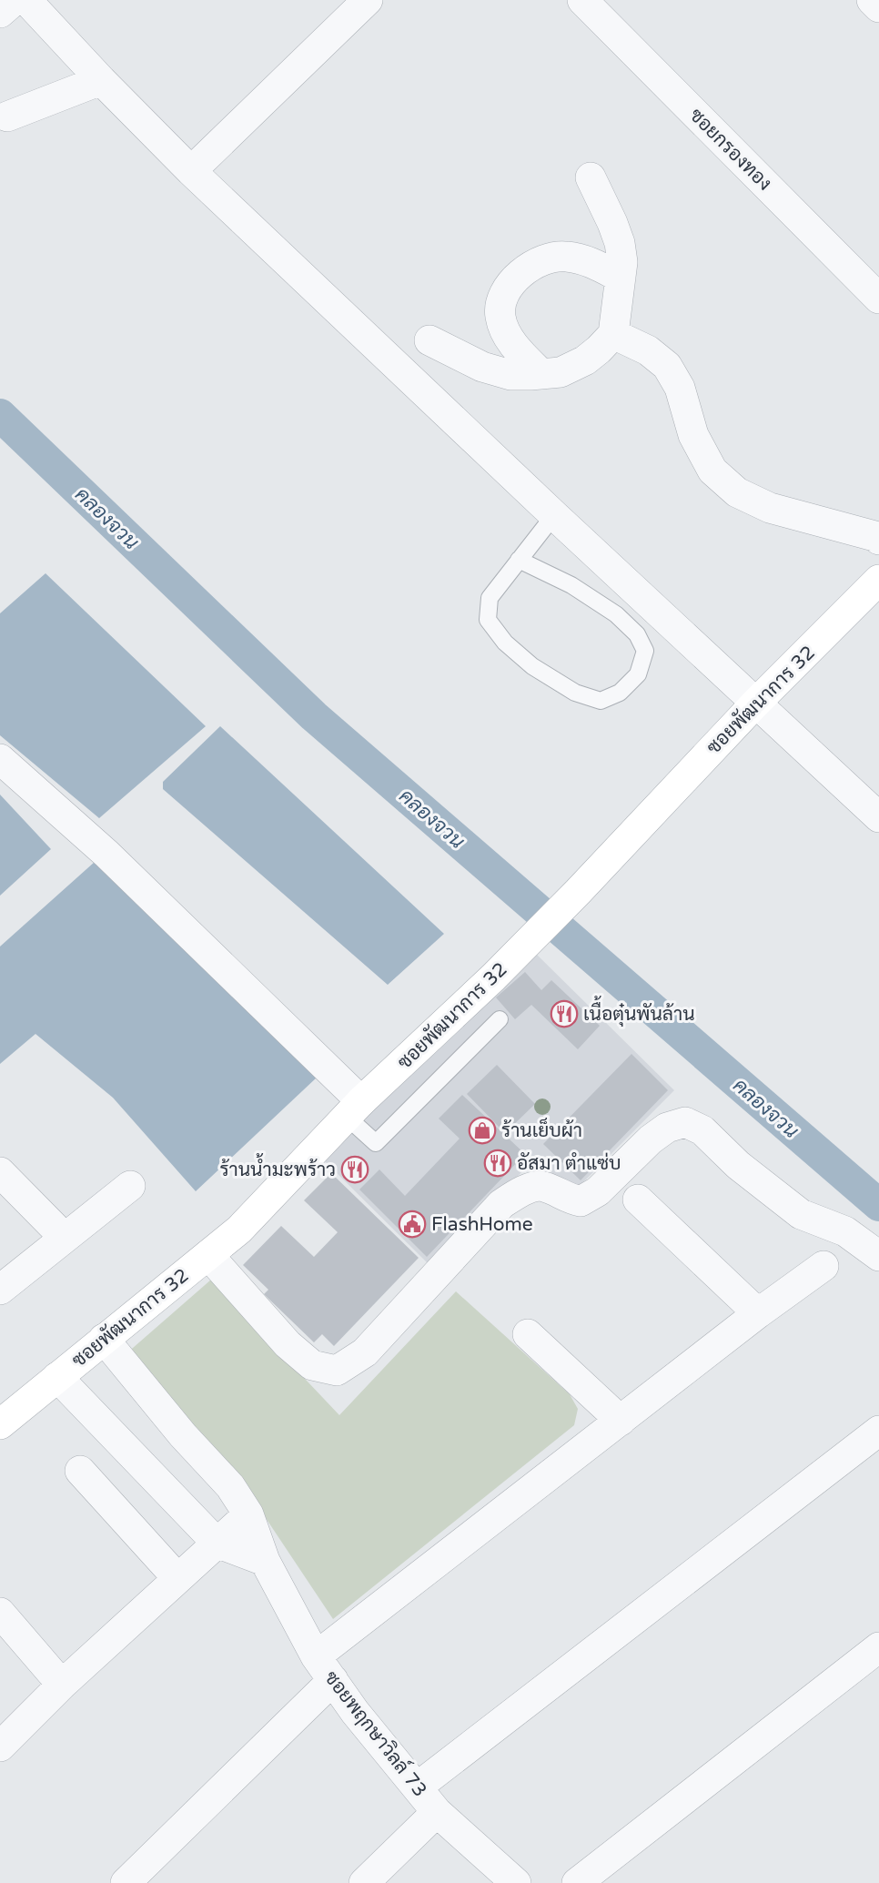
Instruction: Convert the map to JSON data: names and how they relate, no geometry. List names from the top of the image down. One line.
{"streets":{"street":["ซอยกรองทอง","ซอยพัฒนาการ 32","ซอยพฤกษาวิลล์ 73"]},"crossings":[["ซอยพัฒนาการ 32","ซอยพฤกษาวิลล์ 73"]],"water":["คลองจวน"],"places":{"restaurant":["เนื้อตุ๋นพันล้าน","อัสมา ตำแซ่บ","ร้านน้ำมะพร้าว"],"shop":["ร้านเย็บผ้า"],"public building":["FlashHome"]}}
